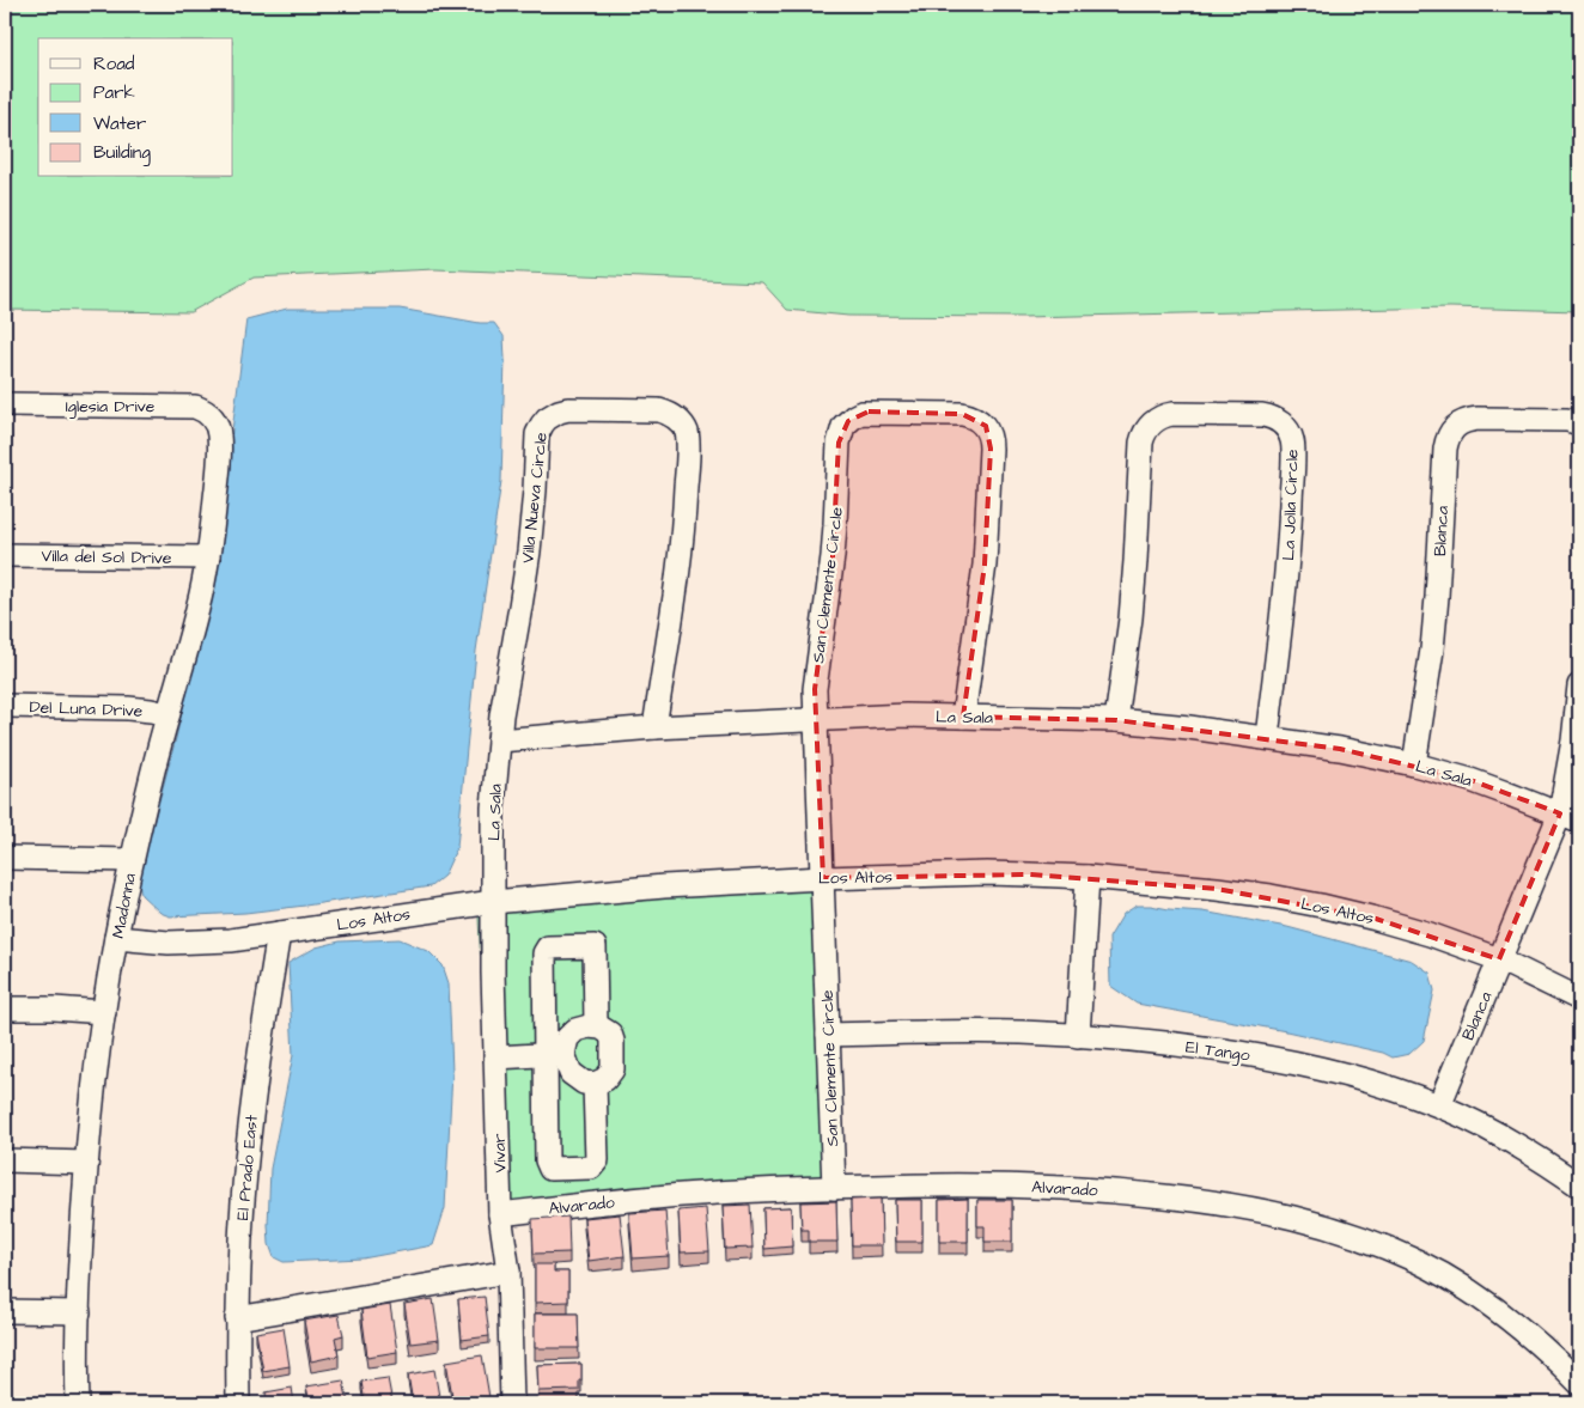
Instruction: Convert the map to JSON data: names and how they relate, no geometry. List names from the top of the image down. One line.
{"streets":{"street":["Iglesia Drive","Villa Nueva Circle","La Jolla Circle","Blanca","Villa del Sol Drive","San Clemente Circle","Del Luna Drive","La Sala","Los Altos","Madonna","El Tango","Vivar","El Prado East","Alvarado"]},"crossings":[["Iglesia Drive","Madonna"],["Villa Nueva Circle","La Sala"],["La Jolla Circle","La Sala"],["Blanca","La Sala"],["Blanca","Los Altos"],["Blanca","El Tango"],["Villa del Sol Drive","Madonna"],["San Clemente Circle","La Sala"],["San Clemente Circle","Los Altos"],["San Clemente Circle","El Tango"],["San Clemente Circle","Alvarado"],["Del Luna Drive","Madonna"],["La Sala","Los Altos"],["La Sala","Vivar"],["Los Altos","Madonna"],["Los Altos","Vivar"],["Los Altos","El Prado East"],["Vivar","Alvarado"]],"legend":["Road","Park","Water","Building"]}
